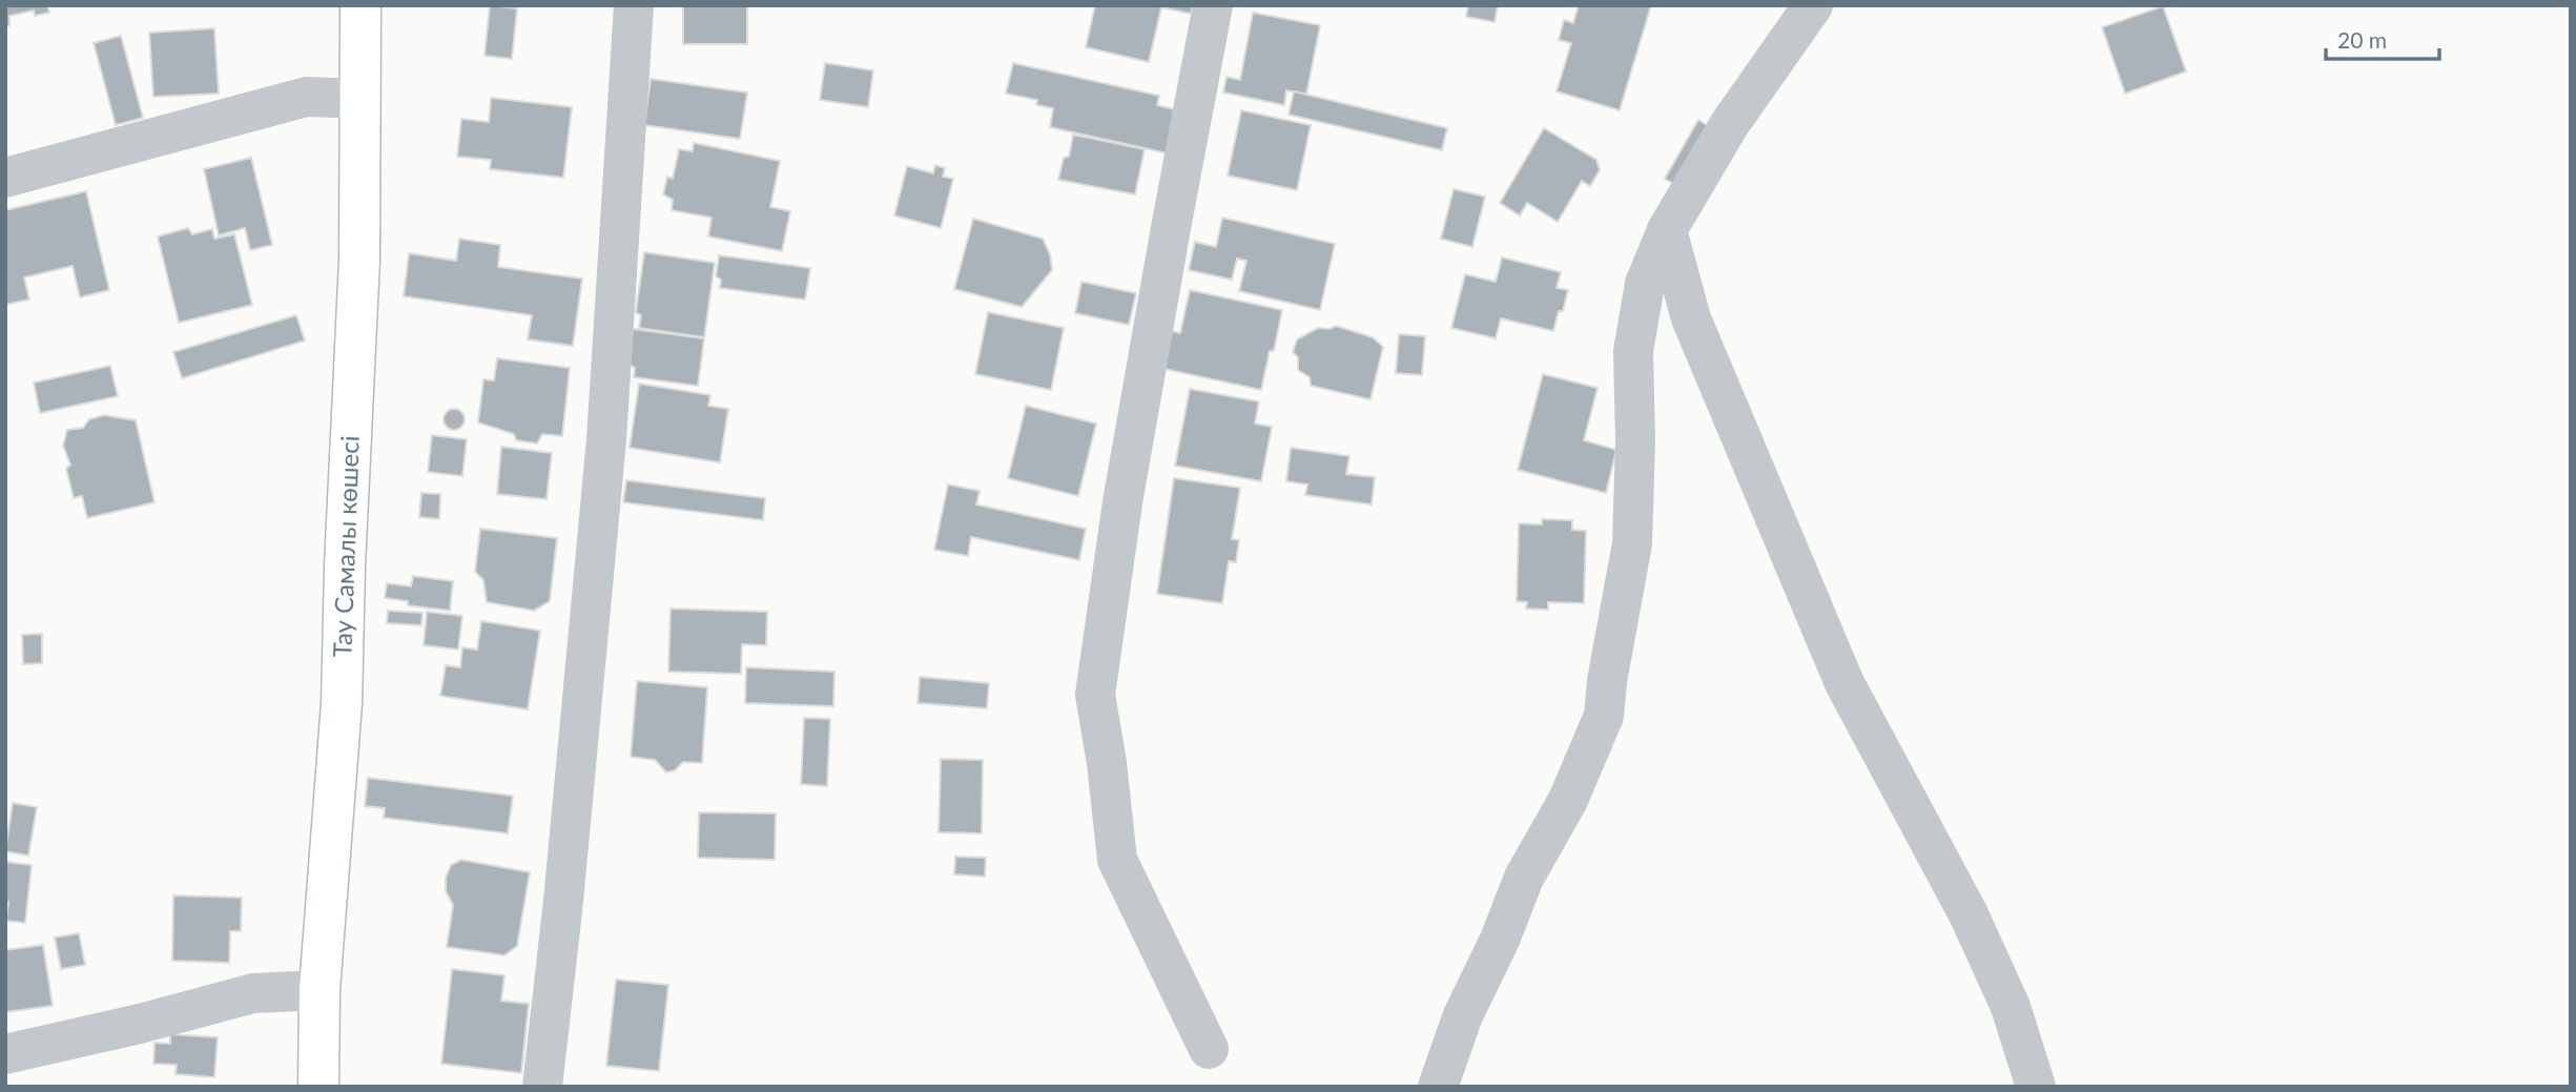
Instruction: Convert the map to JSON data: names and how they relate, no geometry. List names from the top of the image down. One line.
{"streets":{"street":["Тау Самалы көшесі"]},"scale_bar":"20 m"}
